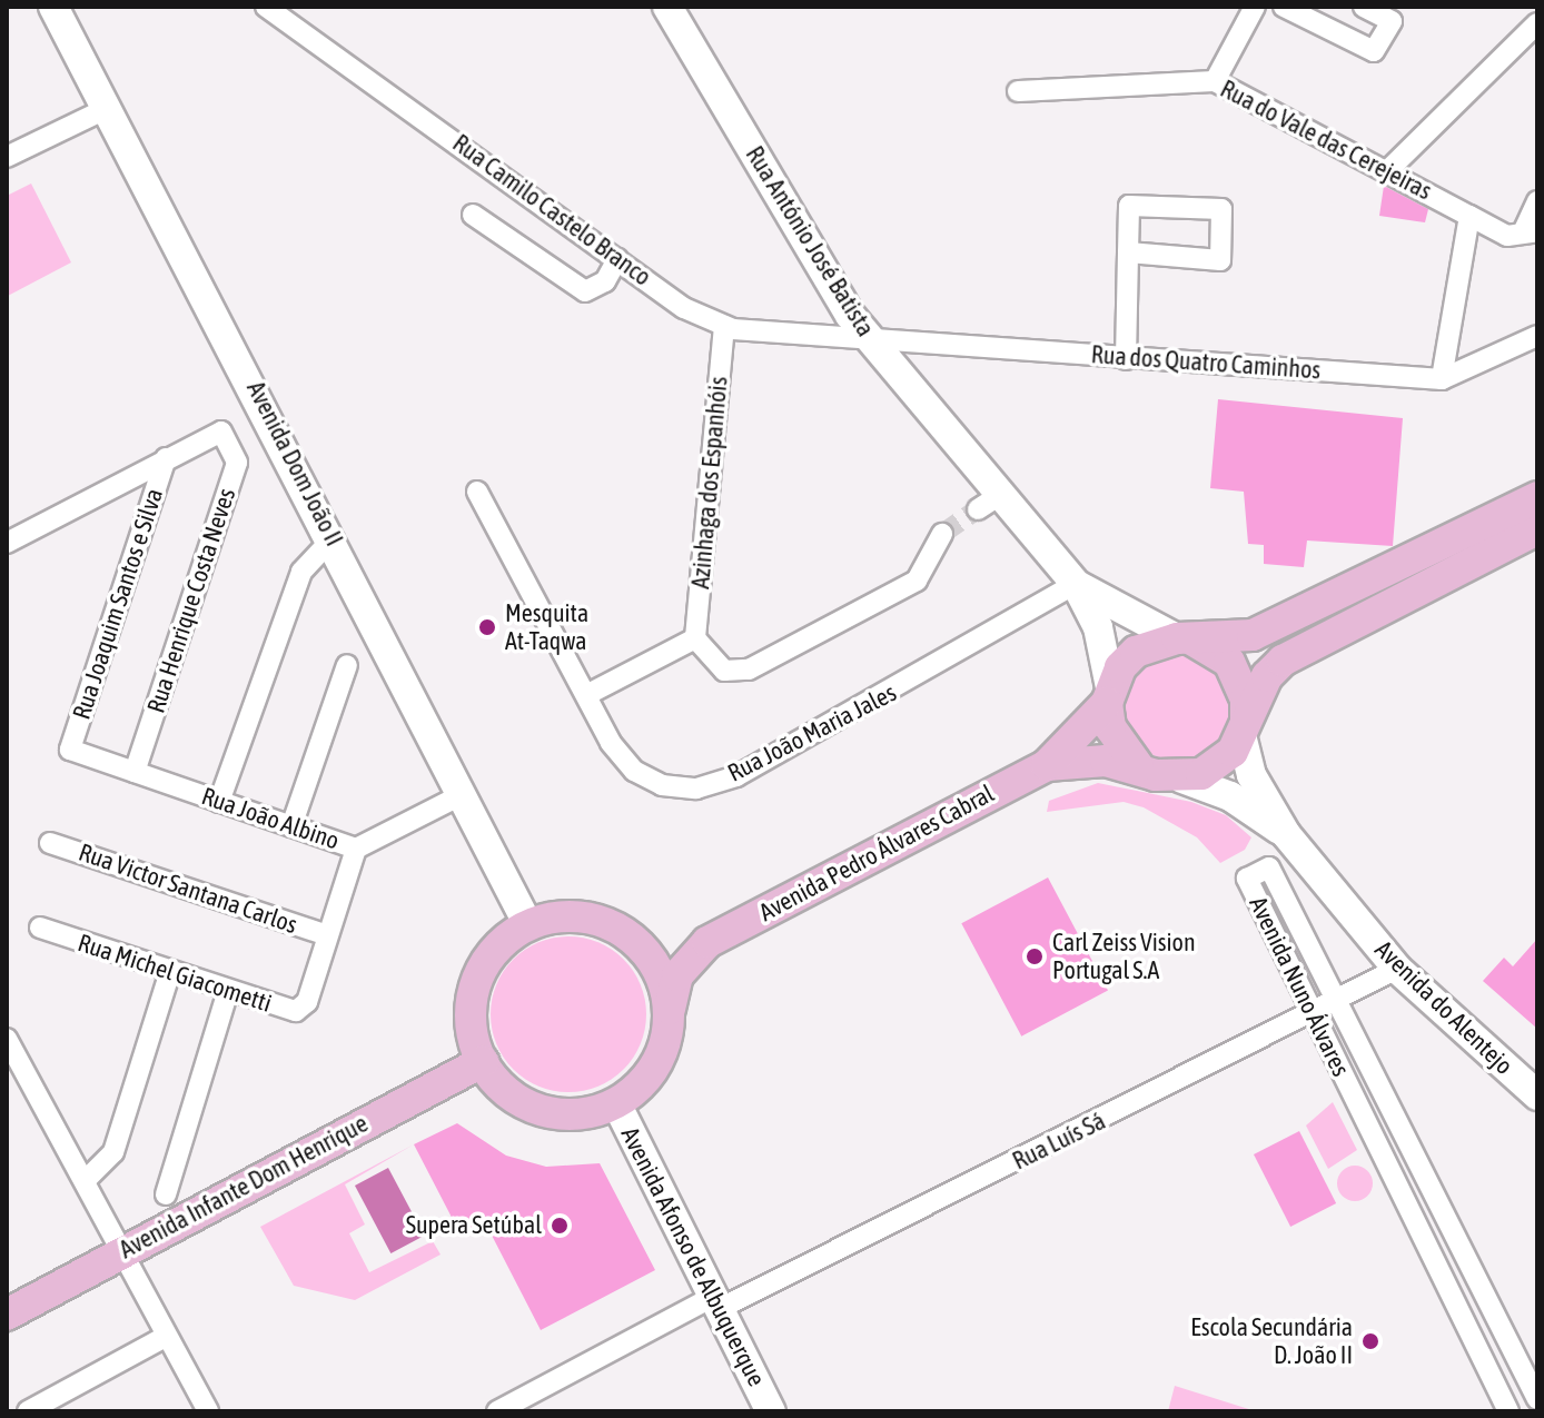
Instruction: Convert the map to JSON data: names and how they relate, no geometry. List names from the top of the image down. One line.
{"streets":{"main road":["Rua António José Batista","Avenida Dom João II","Avenida Pedro Álvares Cabral","Avenida do Alentejo","Avenida Infante Dom Henrique","Avenida Afonso de Albuquerque"],"street":["Rua do Vale das Cerejeiras","Rua Camilo Castelo Branco","Rua dos Quatro Caminhos","Azinhaga dos Espanhóis","Rua Henrique Costa Neves","Rua Joaquim Santos e Silva","Rua João Maria Jales","Rua João Albino","Rua Victor Santana Carlos","Rua Michel Giacometti","Avenida Nuno Álvares","Rua Luís Sá"]},"crossings":[["Rua Camilo Castelo Branco","Rua António José Batista"],["Rua Camilo Castelo Branco","Rua dos Quatro Caminhos"],["Rua Camilo Castelo Branco","Azinhaga dos Espanhóis"],["Rua António José Batista","Rua dos Quatro Caminhos"],["Rua António José Batista","Rua João Maria Jales"],["Rua António José Batista","Avenida Pedro Álvares Cabral"],["Rua António José Batista","Avenida do Alentejo"],["Avenida Dom João II","Rua João Albino"],["Avenida Dom João II","Avenida Pedro Álvares Cabral"],["Avenida Dom João II","Avenida Infante Dom Henrique"],["Avenida Dom João II","Avenida Afonso de Albuquerque"],["Rua Henrique Costa Neves","Rua Joaquim Santos e Silva"],["Rua Henrique Costa Neves","Rua João Albino"],["Rua Joaquim Santos e Silva","Rua João Albino"],["Rua João Albino","Rua Michel Giacometti"],["Avenida Pedro Álvares Cabral","Avenida do Alentejo"],["Avenida Pedro Álvares Cabral","Avenida Infante Dom Henrique"],["Avenida Pedro Álvares Cabral","Avenida Afonso de Albuquerque"],["Rua Victor Santana Carlos","Rua Michel Giacometti"],["Avenida Nuno Álvares","Rua Luís Sá"],["Avenida do Alentejo","Rua Luís Sá"],["Rua Luís Sá","Avenida Afonso de Albuquerque"],["Avenida Infante Dom Henrique","Avenida Afonso de Albuquerque"]],"places":["Mesquita At-Taqwa","Carl Zeiss Vision Portugal S.A","Supera Setúbal","Escola Secundária D. João II"]}
